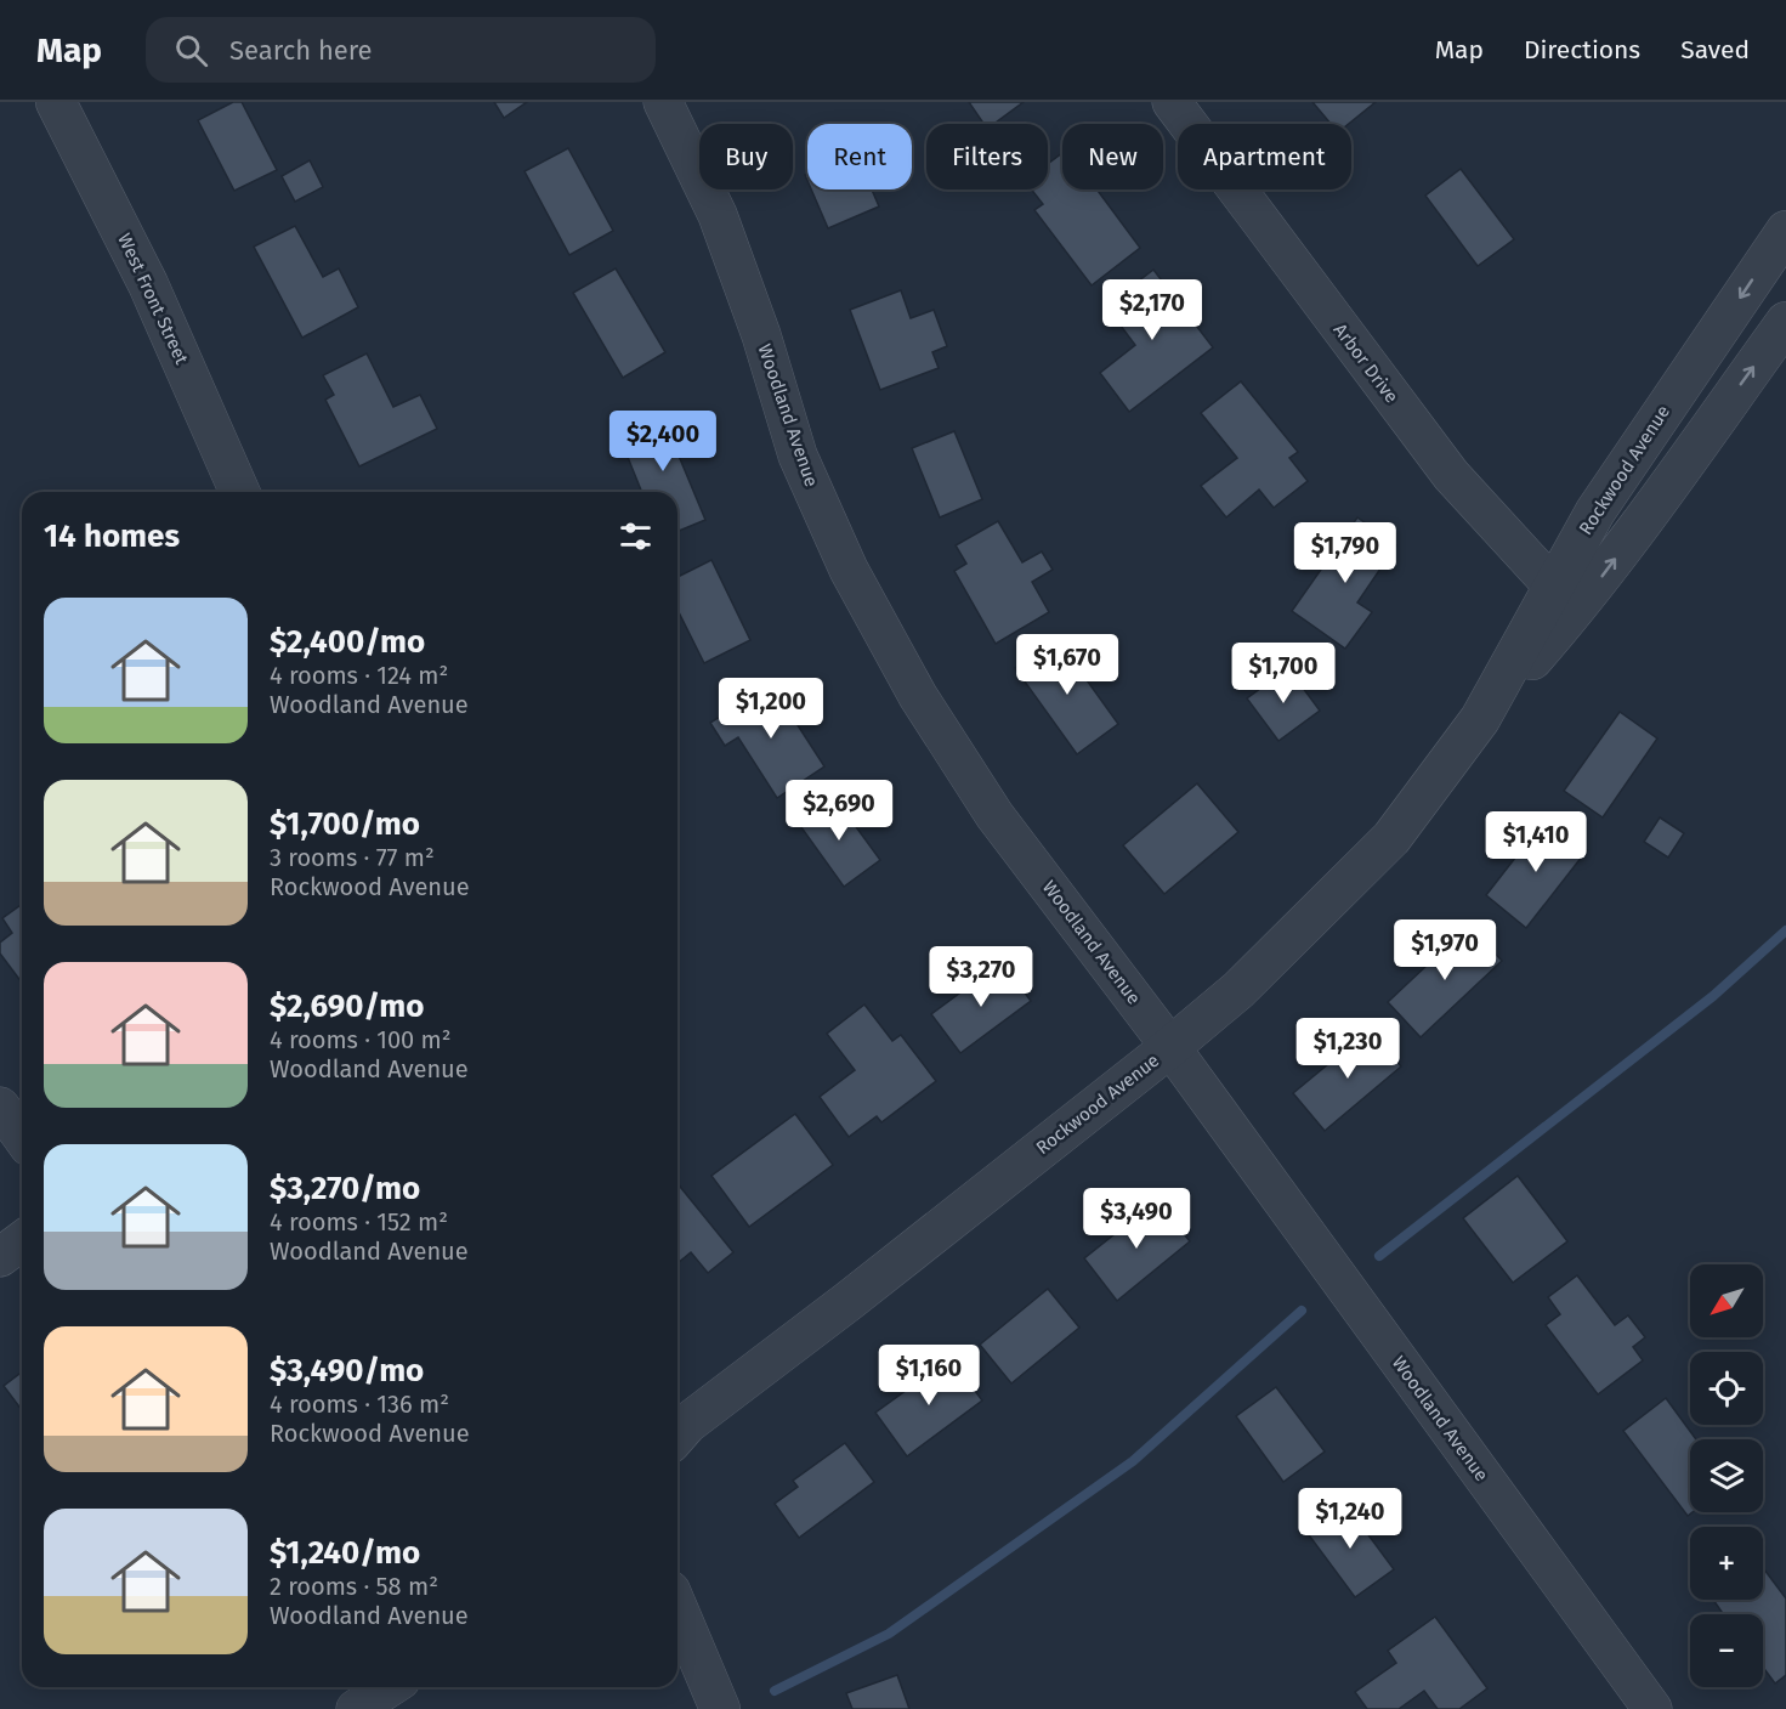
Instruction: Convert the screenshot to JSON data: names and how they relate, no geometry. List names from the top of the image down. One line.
{"streets":{"street":["West Front Street","Arbor Drive","Woodland Avenue","Rockwood Avenue"]},"crossings":[["Arbor Drive","Rockwood Avenue"],["Woodland Avenue","Rockwood Avenue"]],"north":"bottom left","page":{"header":"Map","search":"Search here","nav":["Map","Directions","Saved"],"chip":["Buy","Rent","Filters","New","Apartment"],"price":["$2,170","$2,400","$1,790","$1,670","$1,700","$1,200","$2,690","$1,410","$1,970","$3,270","$1,230","$3,490","$1,160","$1,240"],"heading":"14 homes","list":[{"name":"$2,400/mo","note":"4 rooms · 124 m² · Woodland Avenue"},{"name":"$1,700/mo","note":"3 rooms · 77 m² · Rockwood Avenue"},{"name":"$2,690/mo","note":"4 rooms · 100 m² · Woodland Avenue"},{"name":"$3,270/mo","note":"4 rooms · 152 m² · Woodland Avenue"},{"name":"$3,490/mo","note":"4 rooms · 136 m² · Rockwood Avenue"},{"name":"$1,240/mo","note":"2 rooms · 58 m² · Woodland Avenue"}],"map_buttons":["+","−"]}}
